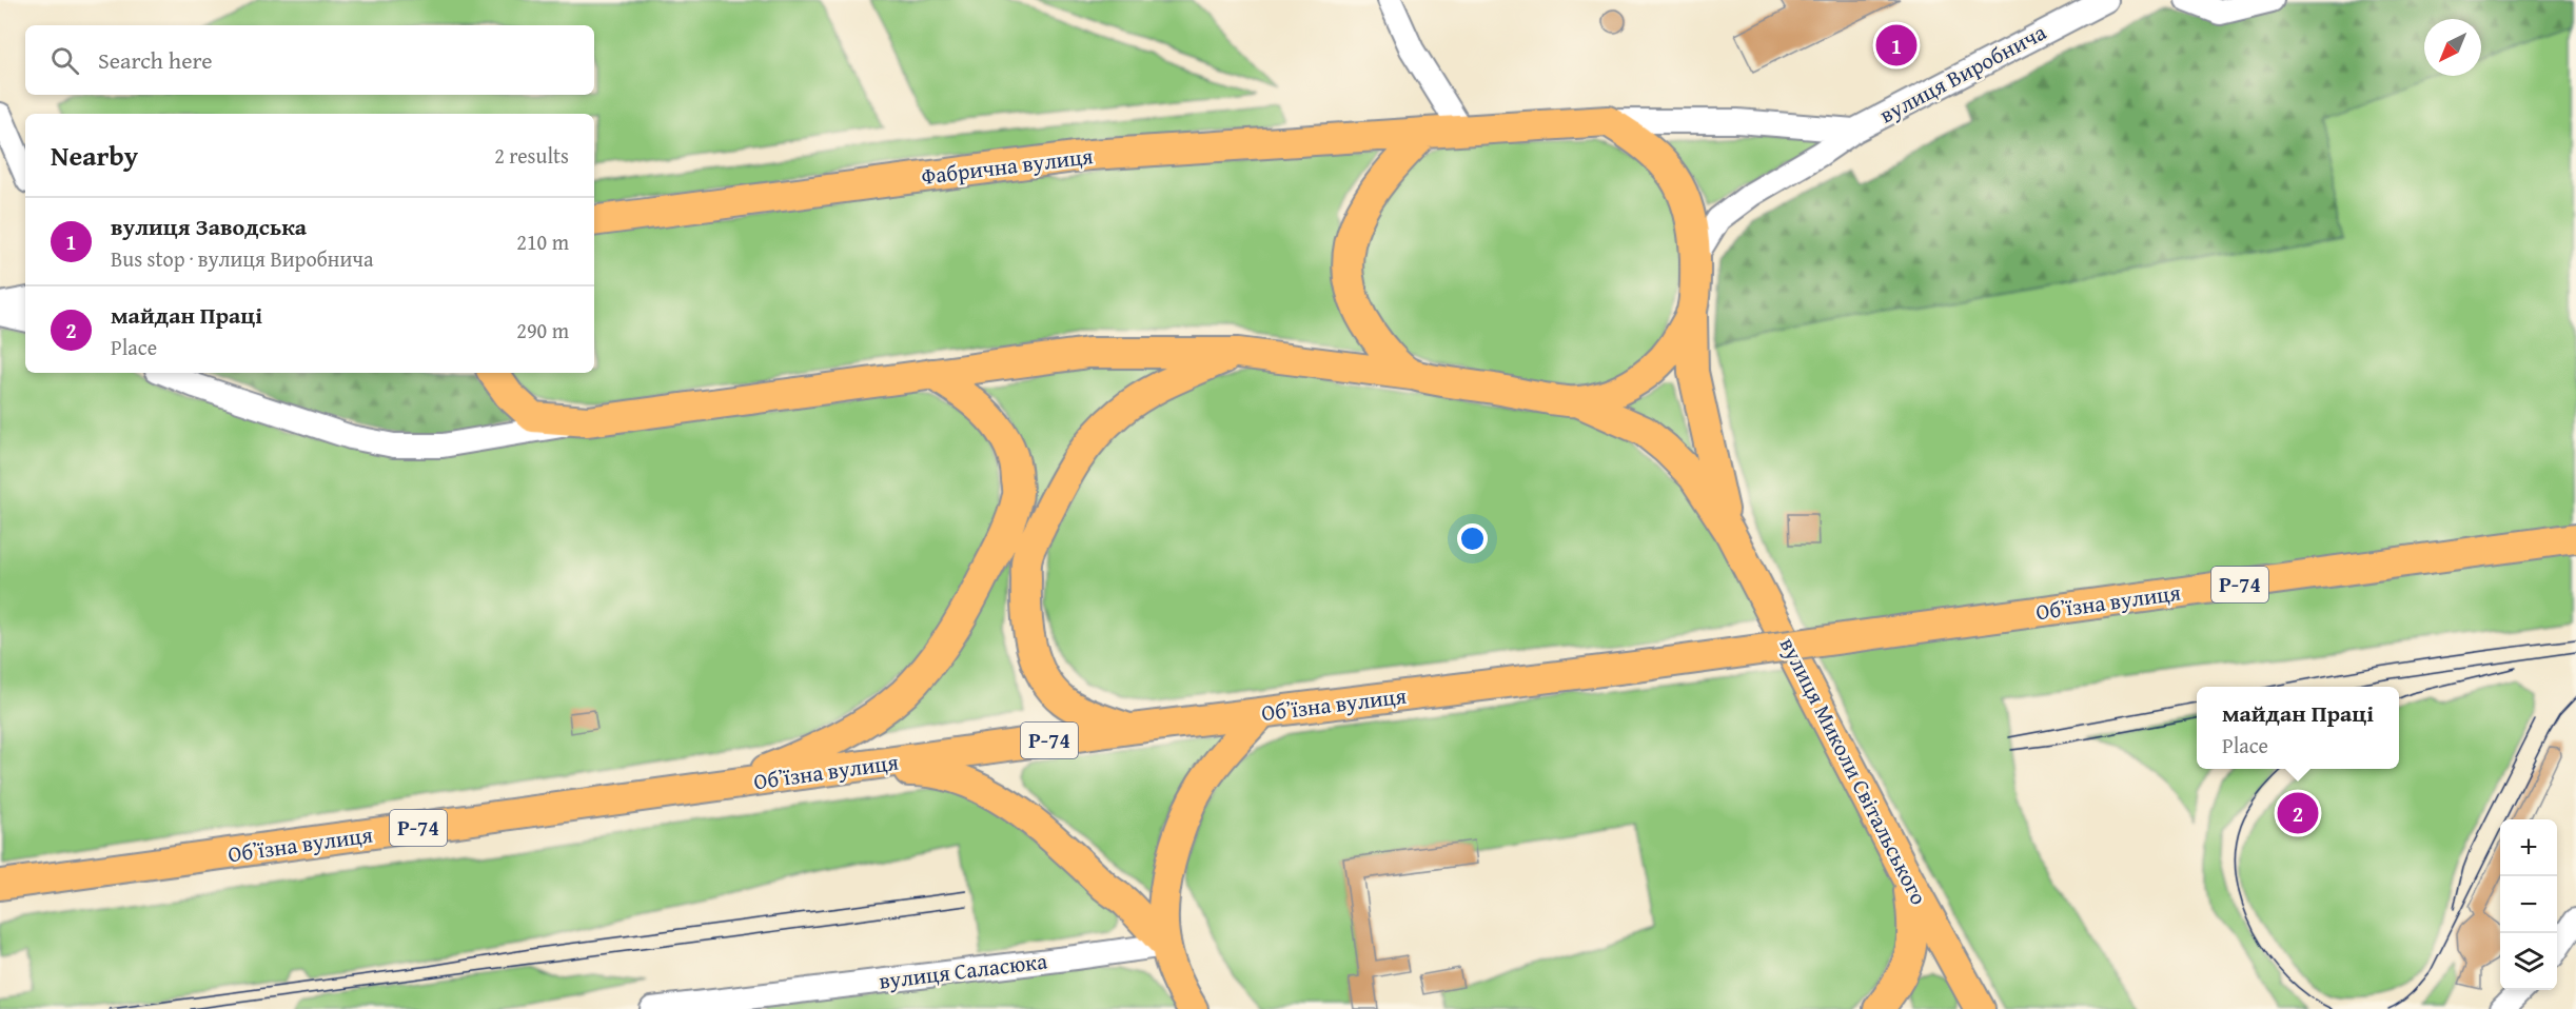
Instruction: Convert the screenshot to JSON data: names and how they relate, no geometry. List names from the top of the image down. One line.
{"streets":{"main road":["Фабрична вулиця","Р-74","Обʼїзна вулиця","вулиця Миколи Світальського"],"street":["вулиця Виробнича","вулиця Саласюка"]},"north":"bottom left","page":{"pins":["1","2"],"search":"Search here","heading":["Nearby","2 results"],"list":[{"mark":"1","name":"вулиця Заводська","note":"Bus stop · вулиця Виробнича","value":"210 m"},{"mark":"2","name":"майдан Праці","note":"Place","value":"290 m"}],"popup":["майдан Праці","Place"],"map_buttons":["+","−"]}}
